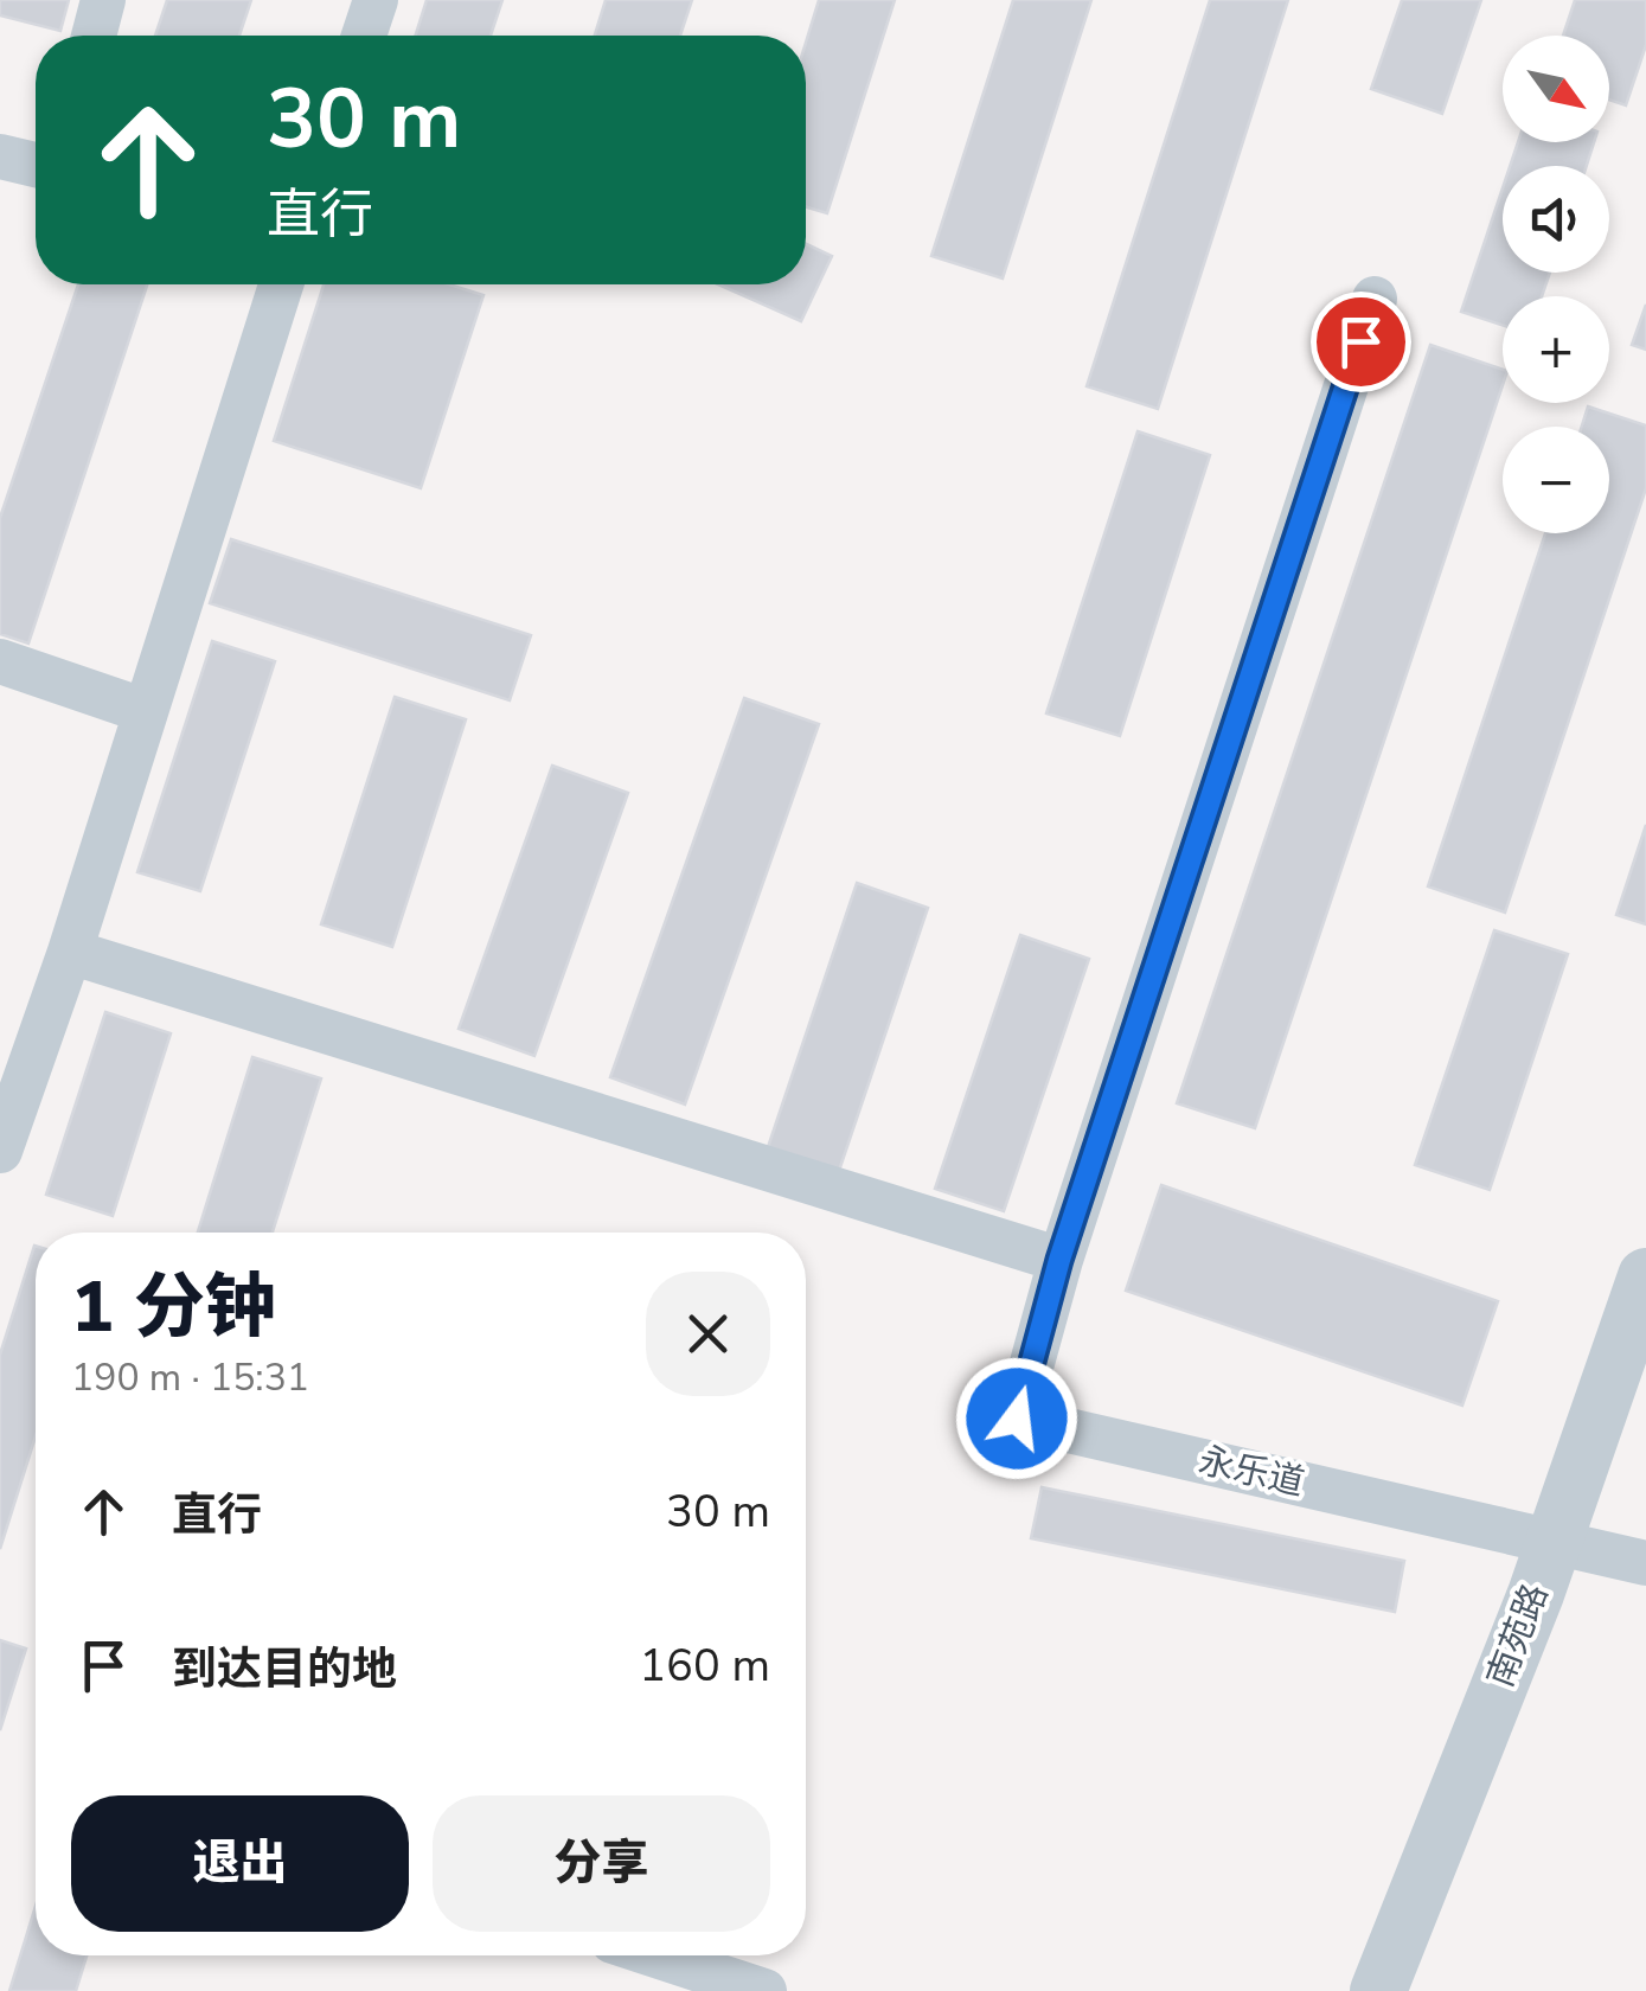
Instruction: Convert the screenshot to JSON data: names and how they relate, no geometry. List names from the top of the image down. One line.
{"streets":{"street":["永乐道","南苑路"]},"crossings":[["永乐道","南苑路"]],"north":"bottom right","page":{"map_buttons":["+","−"],"turn":["30 m","直行"],"heading":["1 分钟","190 m · 15:31"],"list":[{"name":"直行","value":"30 m"},{"name":"到达目的地","value":"160 m"}],"buttons":["退出","分享"]}}
